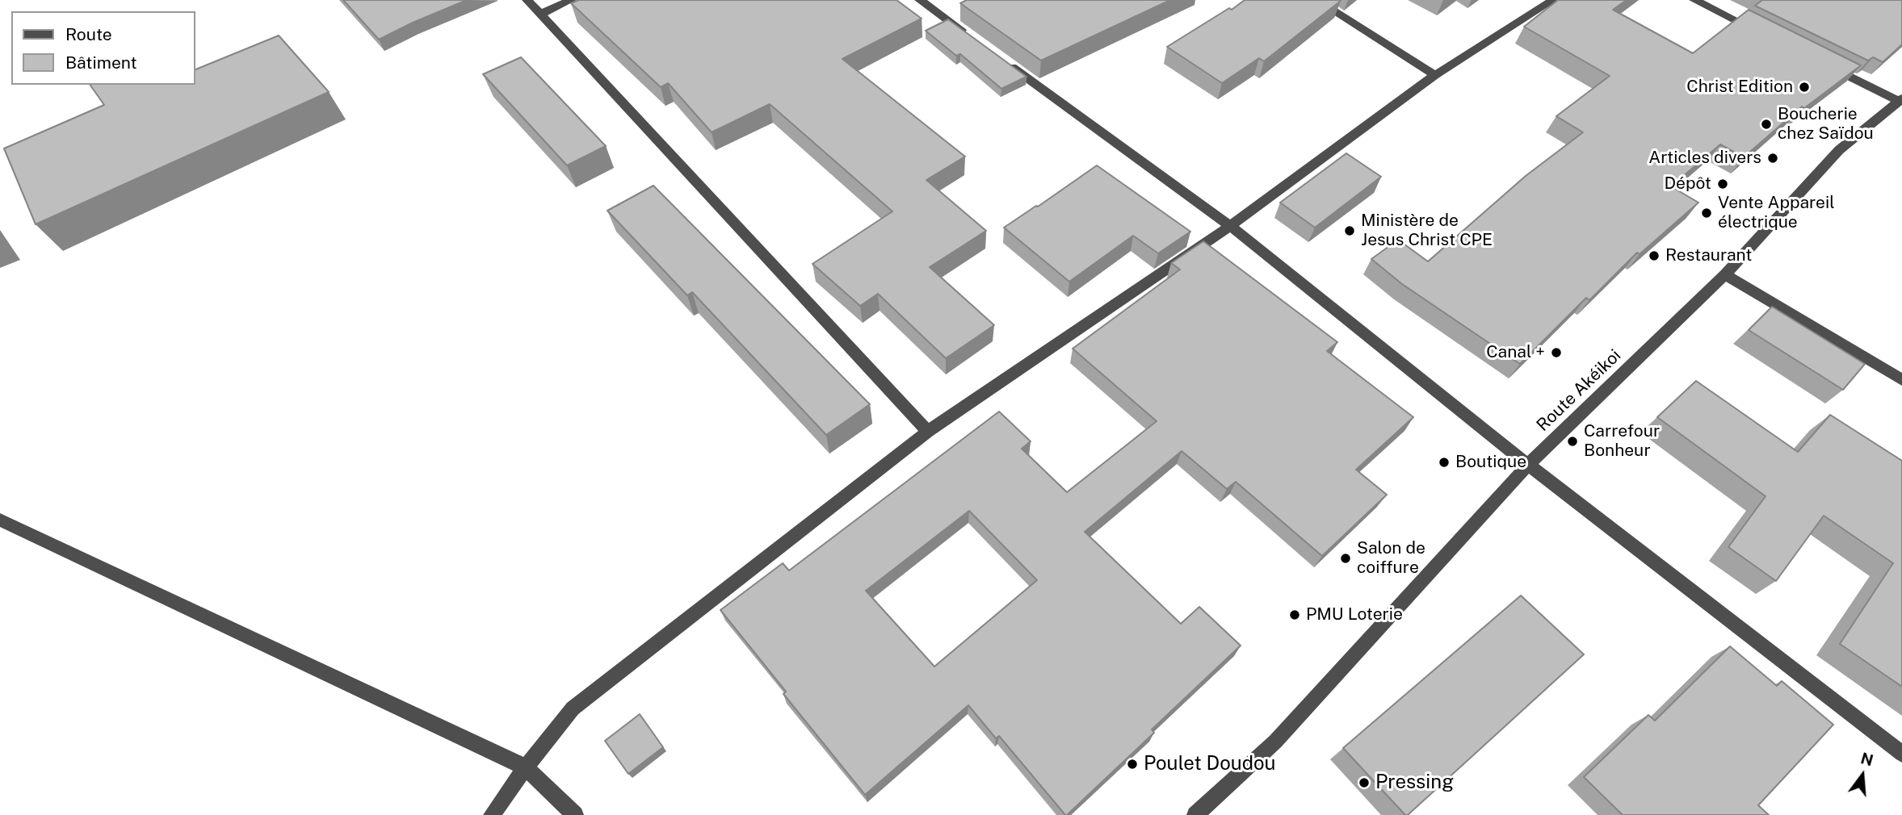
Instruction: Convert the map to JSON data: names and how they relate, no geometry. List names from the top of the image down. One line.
{"streets":{"street":["Route Akéikoi"]},"places":["Christ Edition","Boucherie chez Saïdou","Articles divers","Dépôt","Vente Appareil électrique","Ministère de Jesus Christ CPE","Restaurant","Canal +","Carrefour Bonheur","Boutique","Salon de coiffure","PMU Loterie","Poulet Doudou","Pressing"],"legend":["Route","Bâtiment"],"north":"top"}
